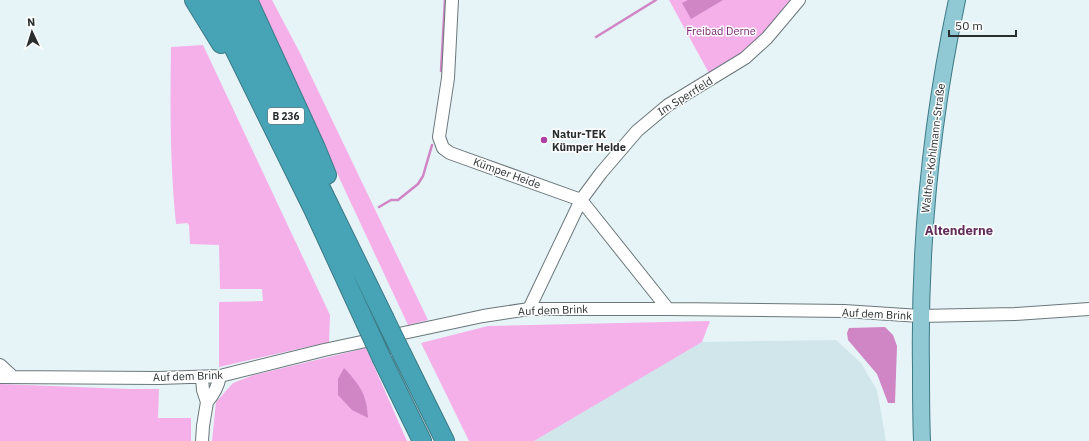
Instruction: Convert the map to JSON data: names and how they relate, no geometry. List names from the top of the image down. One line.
{"streets":{"highway":["B 236"],"main road":["Walther-Kohlmann-Straße"],"street":["Im Sperrfeld","Kümper Heide","Auf dem Brink"]},"crossings":[["Im Sperrfeld","Kümper Heide"],["Im Sperrfeld","Auf dem Brink"],["Walther-Kohlmann-Straße","Auf dem Brink"]],"districts":["Altenderne"],"parks":["Freibad Derne"],"places":["Natur-TEK Kümper Heide"],"scale_bar":"50 m","north":"top"}
